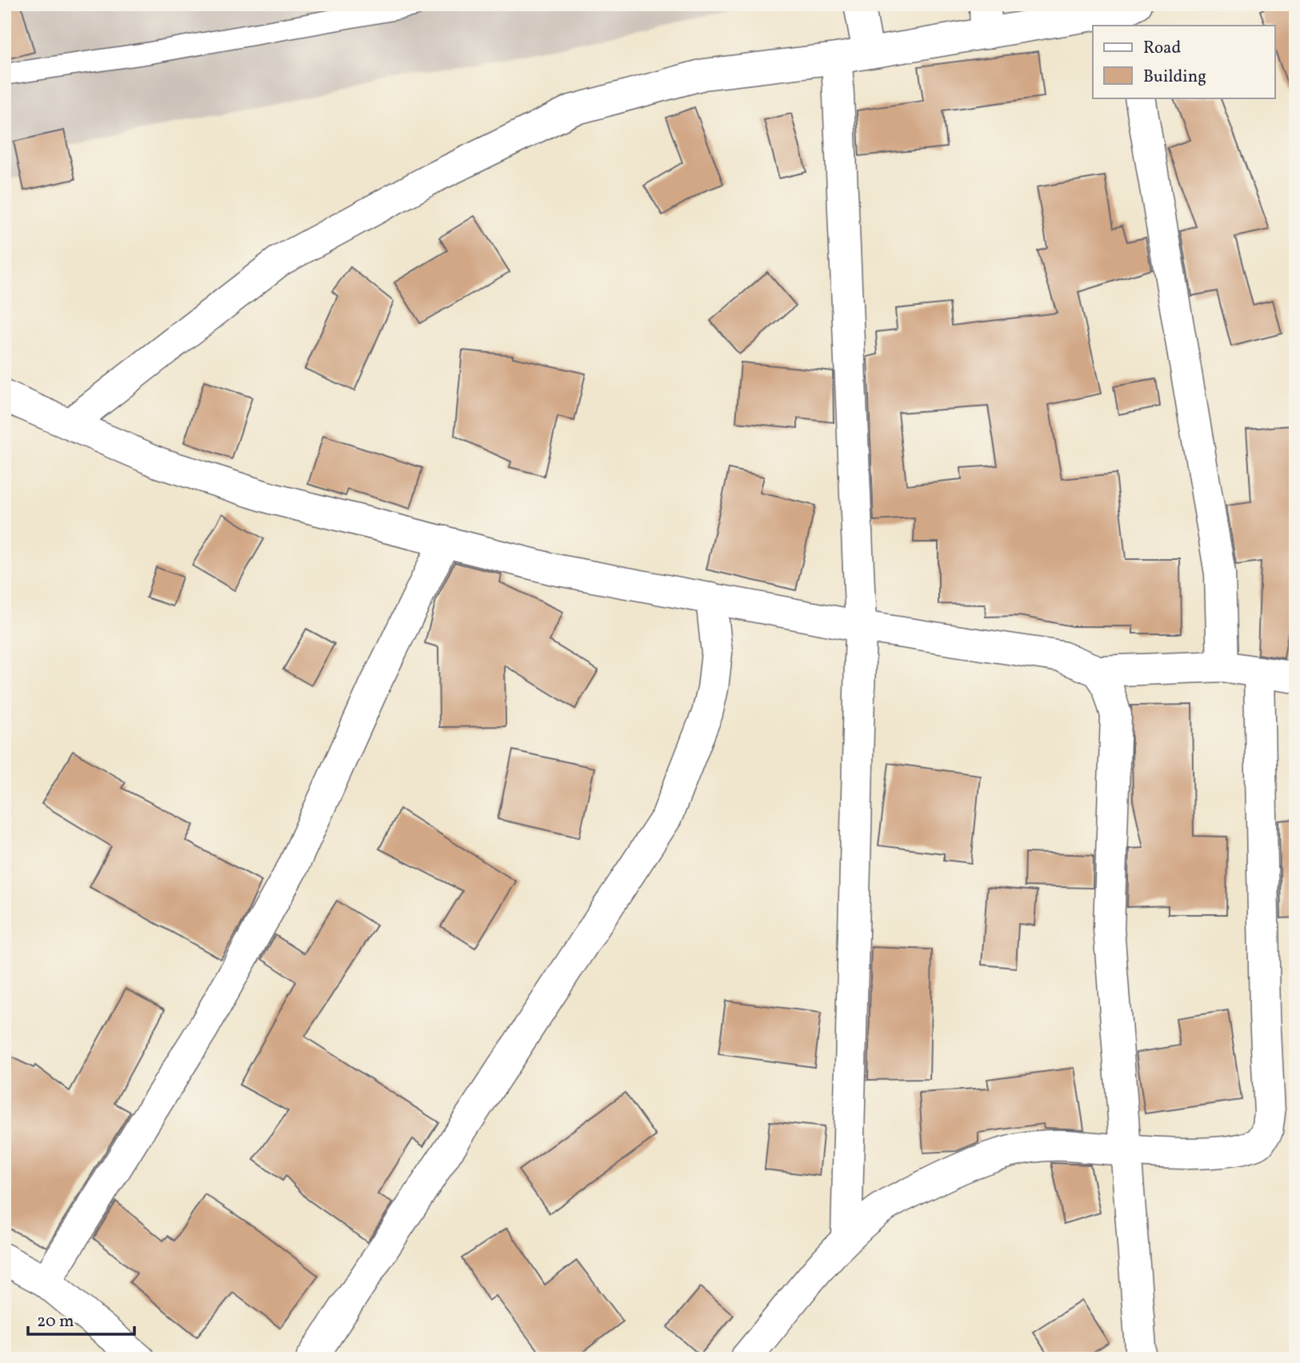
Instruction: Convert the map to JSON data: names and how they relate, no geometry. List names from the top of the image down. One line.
{"legend":["Road","Building"],"scale_bar":"20 m"}
